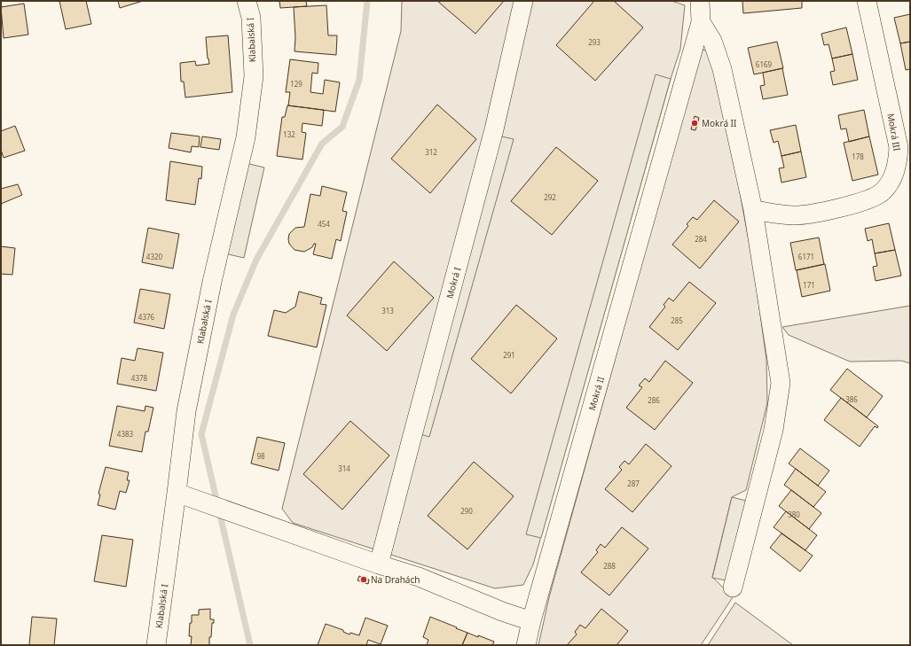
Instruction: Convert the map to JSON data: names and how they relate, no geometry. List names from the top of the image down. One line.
{"streets":{"street":["Klabalská I","Mokrá III","Mokrá I","Mokrá II"]},"crossings":[["Mokrá III","Mokrá II"]],"places":["Mokrá II","Na Drahách"],"house_numbers":["293","6169","129","132","312","178","292","454","284","4320","6171","171","313","4376","285","291","4378","386","286","4383","98","314","287","290","380","288"]}
